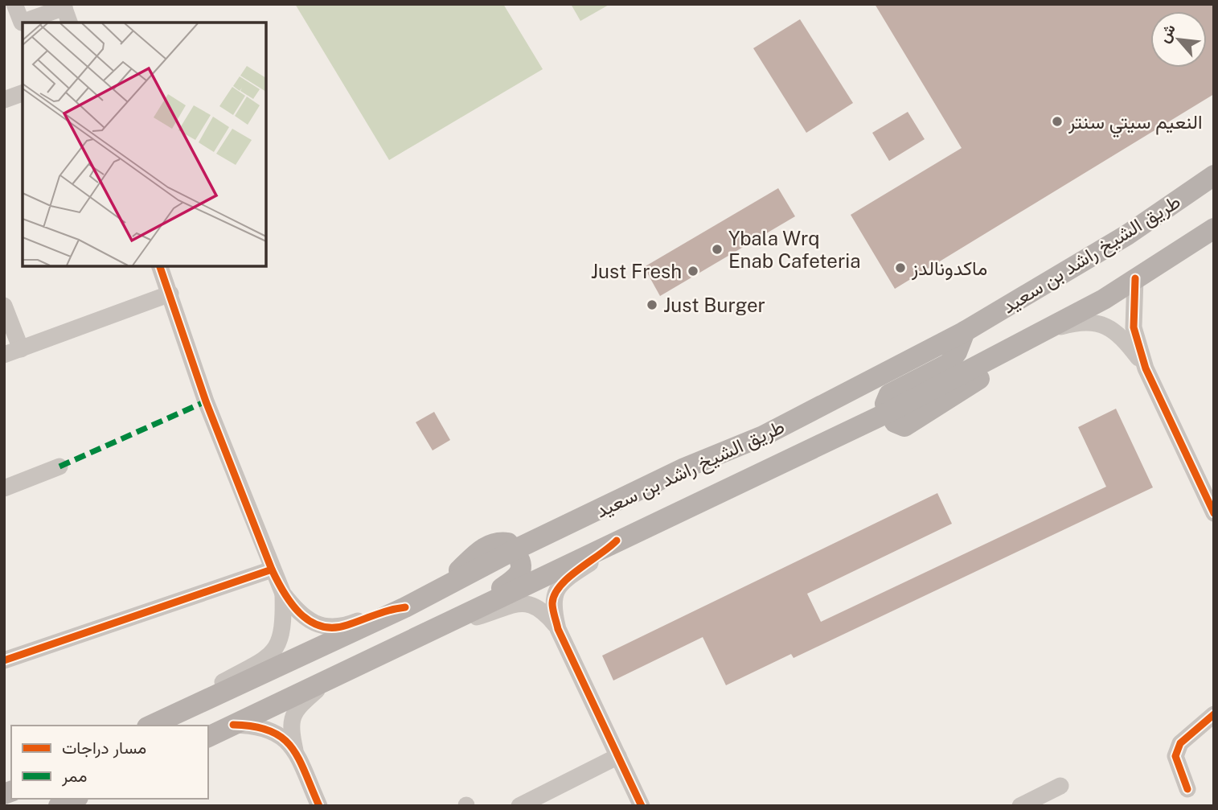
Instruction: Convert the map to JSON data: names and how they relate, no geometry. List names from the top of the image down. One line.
{"streets":{"main road":["طريق الشيخ راشد بن سعيد"]},"places":["النعيم سيتي سنتر","Ybala Wrq Enab Cafeteria","ماكدونالدز","Just Fresh","Just Burger"],"legend":["مسار دراجات","ممر"],"north":"top left"}
